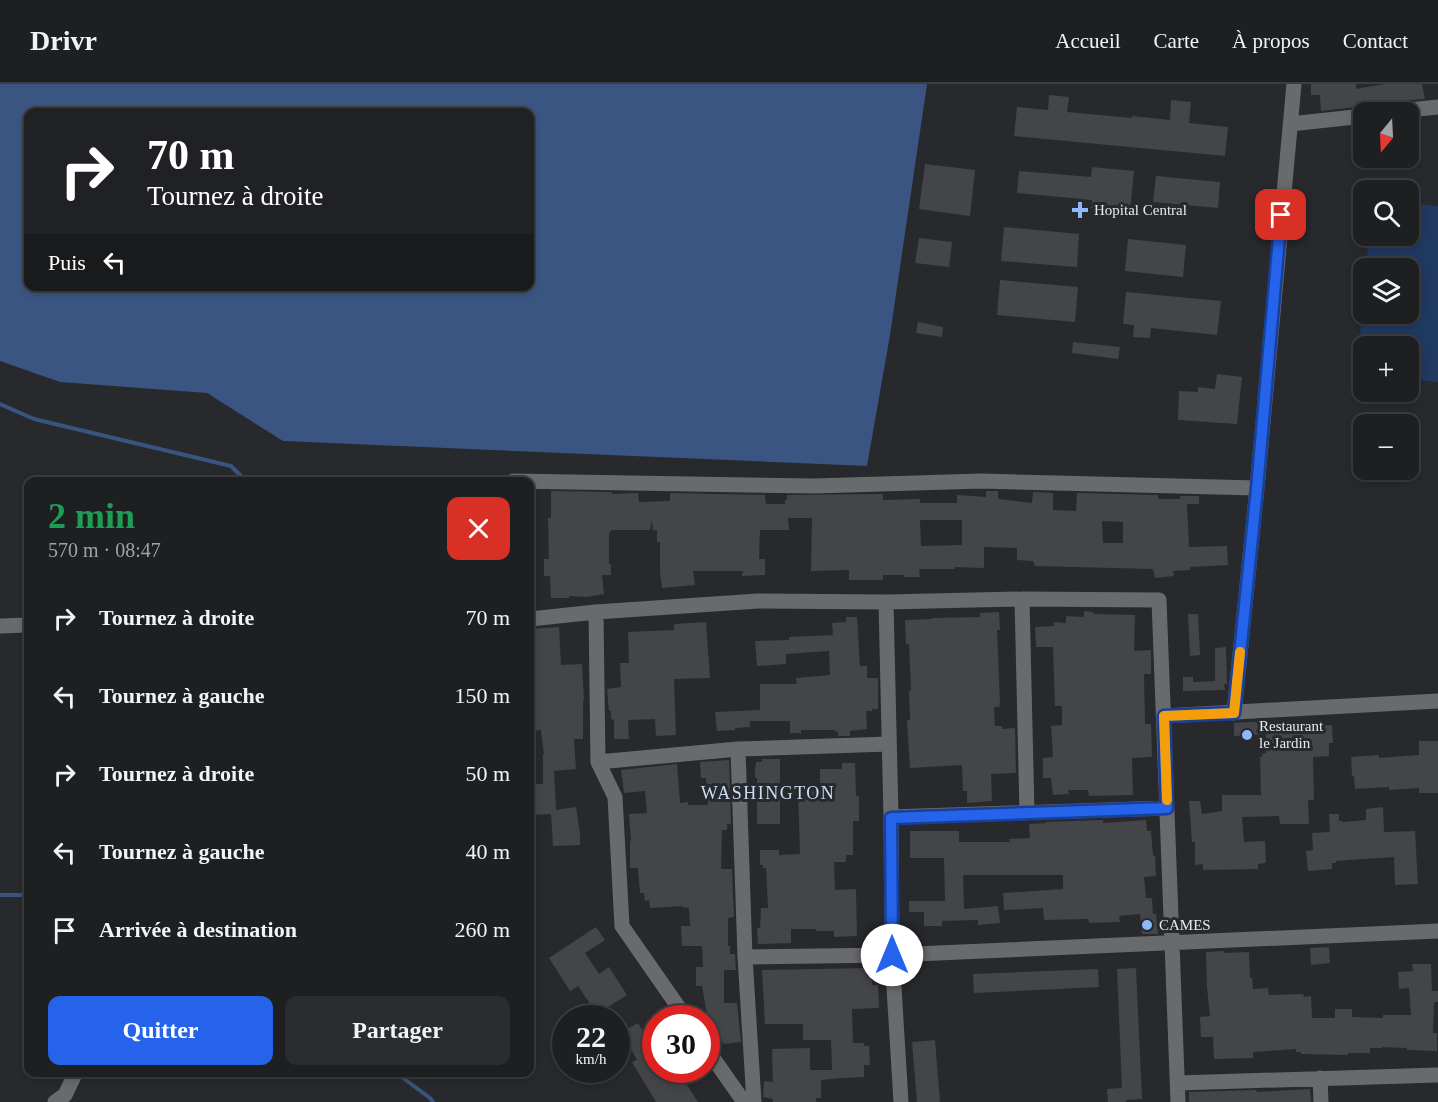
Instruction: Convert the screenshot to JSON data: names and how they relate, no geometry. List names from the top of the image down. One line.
{"districts":["WASHINGTON"],"places":{"health":["Hopital Central"],"other":["Restaurant le Jardin","CAMES"]},"north":"bottom","page":{"header":"Drivr","nav":["Accueil","Carte","À propos","Contact"],"map_buttons":["+","−"],"turn":["70 m","Tournez à droite"],"then":"Puis","heading":["2 min","570 m · 08:47"],"list":[{"name":"Tournez à droite","value":"70 m"},{"name":"Tournez à gauche","value":"150 m"},{"name":"Tournez à droite","value":"50 m"},{"name":"Tournez à gauche","value":"40 m"},{"name":"Arrivée à destination","value":"260 m"}],"buttons":["Quitter","Partager"],"speed":"22 km/h","limit":"30"}}
